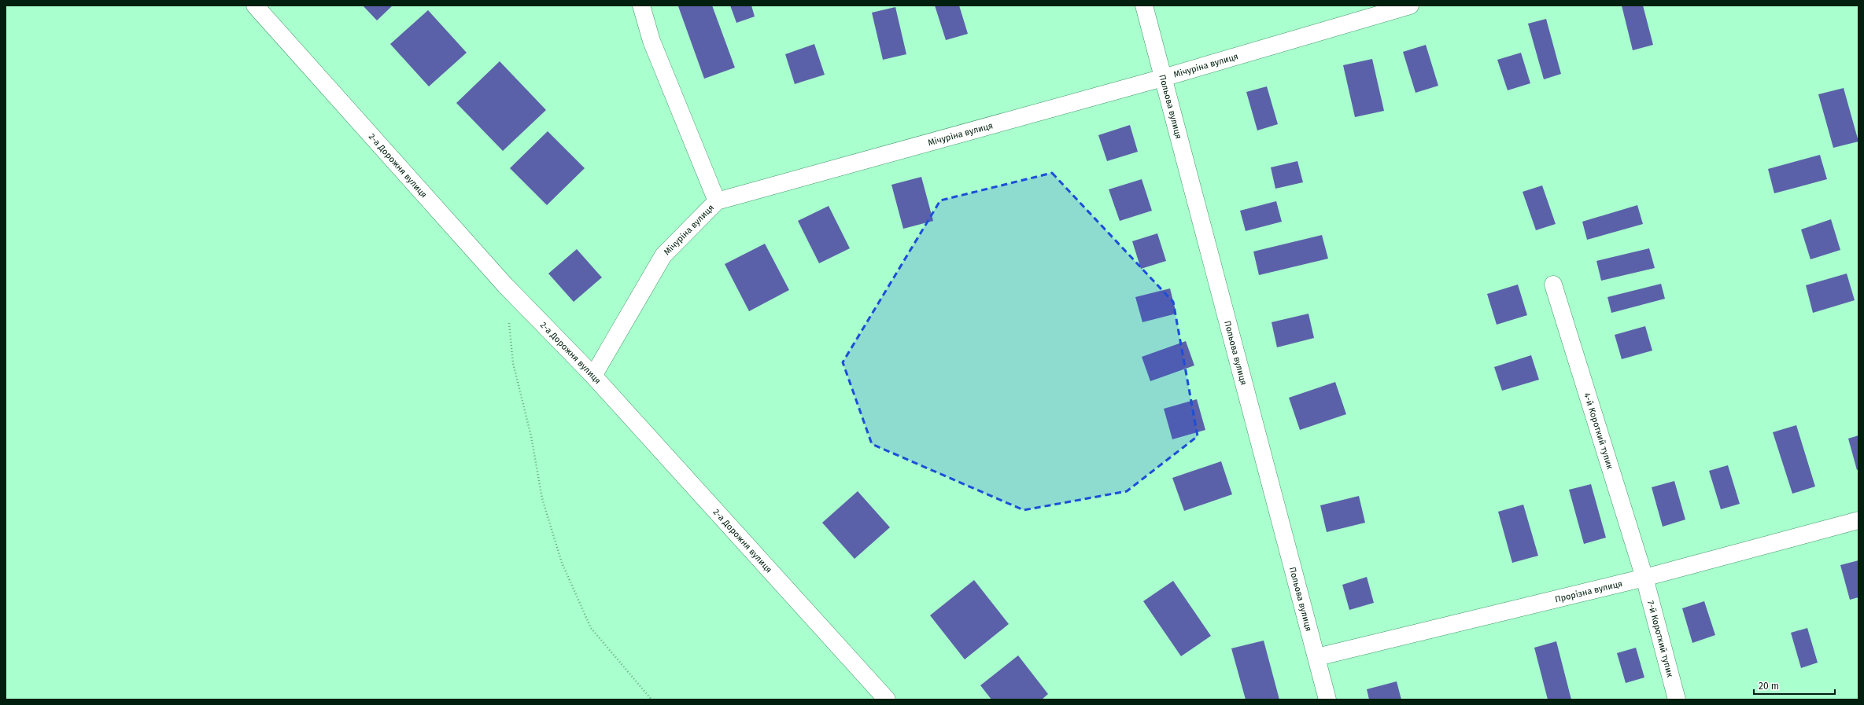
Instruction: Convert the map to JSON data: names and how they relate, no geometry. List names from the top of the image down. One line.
{"streets":{"street":["Мічуріна вулиця","Польова вулиця","2-а Дорожня вулиця","4-й Короткий тупик","Прорізна вулиця","7-й Короткий тупик"]},"crossings":[["Мічуріна вулиця","Польова вулиця"],["Мічуріна вулиця","2-а Дорожня вулиця"],["Польова вулиця","Прорізна вулиця"],["4-й Короткий тупик","Прорізна вулиця"],["4-й Короткий тупик","7-й Короткий тупик"],["Прорізна вулиця","7-й Короткий тупик"]],"scale_bar":"20 m"}
